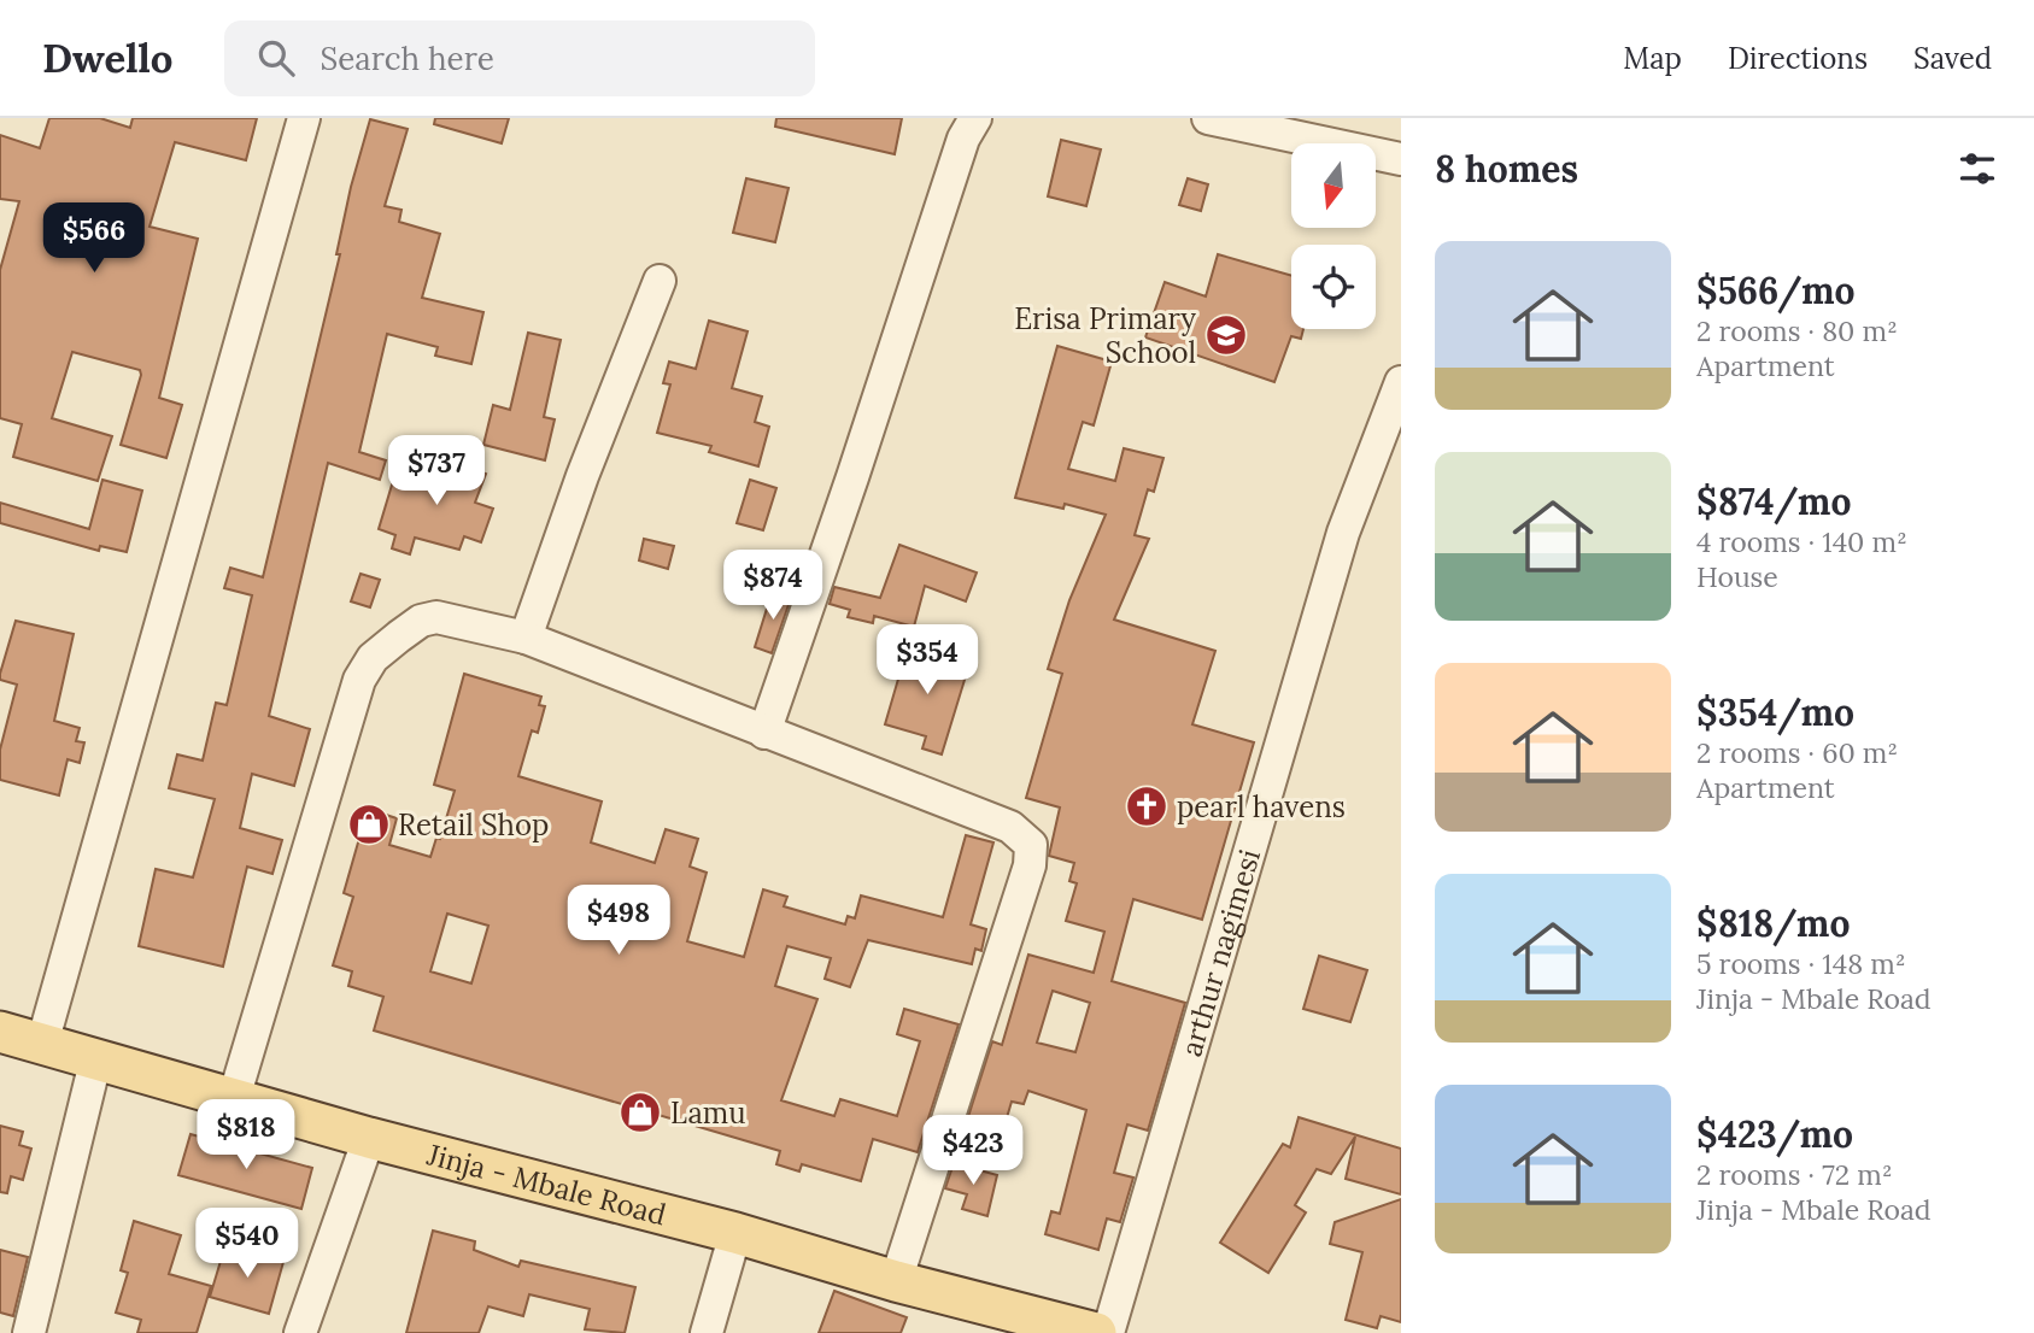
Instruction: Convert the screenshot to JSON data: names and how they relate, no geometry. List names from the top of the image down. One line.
{"streets":{"main road":["Jinja - Mbale Road"],"street":["arthur nagimesi"]},"places":{"school or university":["Erisa Primary School"],"church":["pearl havens"],"shop":["Retail Shop","Lamu"]},"north":"bottom","page":{"header":"Dwello","search":"Search here","nav":["Map","Directions","Saved"],"heading":"8 homes","price":["$566","$737","$874","$354","$498","$818","$423","$540"],"list":[{"name":"$566/mo","note":"2 rooms · 80 m² · Apartment"},{"name":"$874/mo","note":"4 rooms · 140 m² · House"},{"name":"$354/mo","note":"2 rooms · 60 m² · Apartment"},{"name":"$818/mo","note":"5 rooms · 148 m² · Jinja - Mbale Road"},{"name":"$423/mo","note":"2 rooms · 72 m² · Jinja - Mbale Road"}]}}
